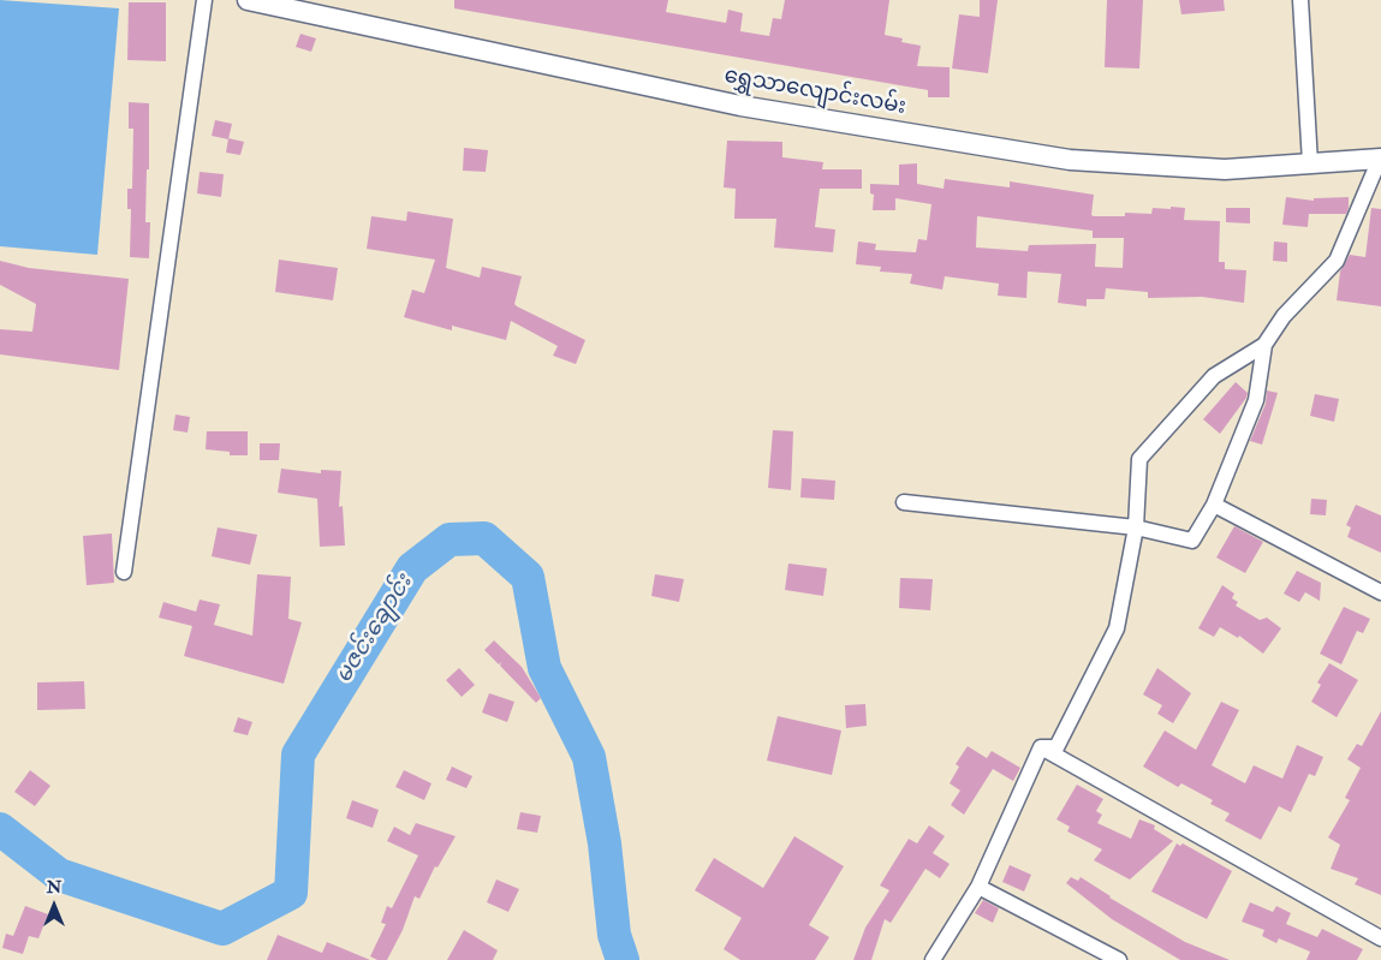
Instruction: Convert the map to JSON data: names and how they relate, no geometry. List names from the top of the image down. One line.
{"streets":{"street":["ရွှေသာလျောင်းလမ်း"]},"water":["မဇင်းချောင်း"],"north":"top"}
